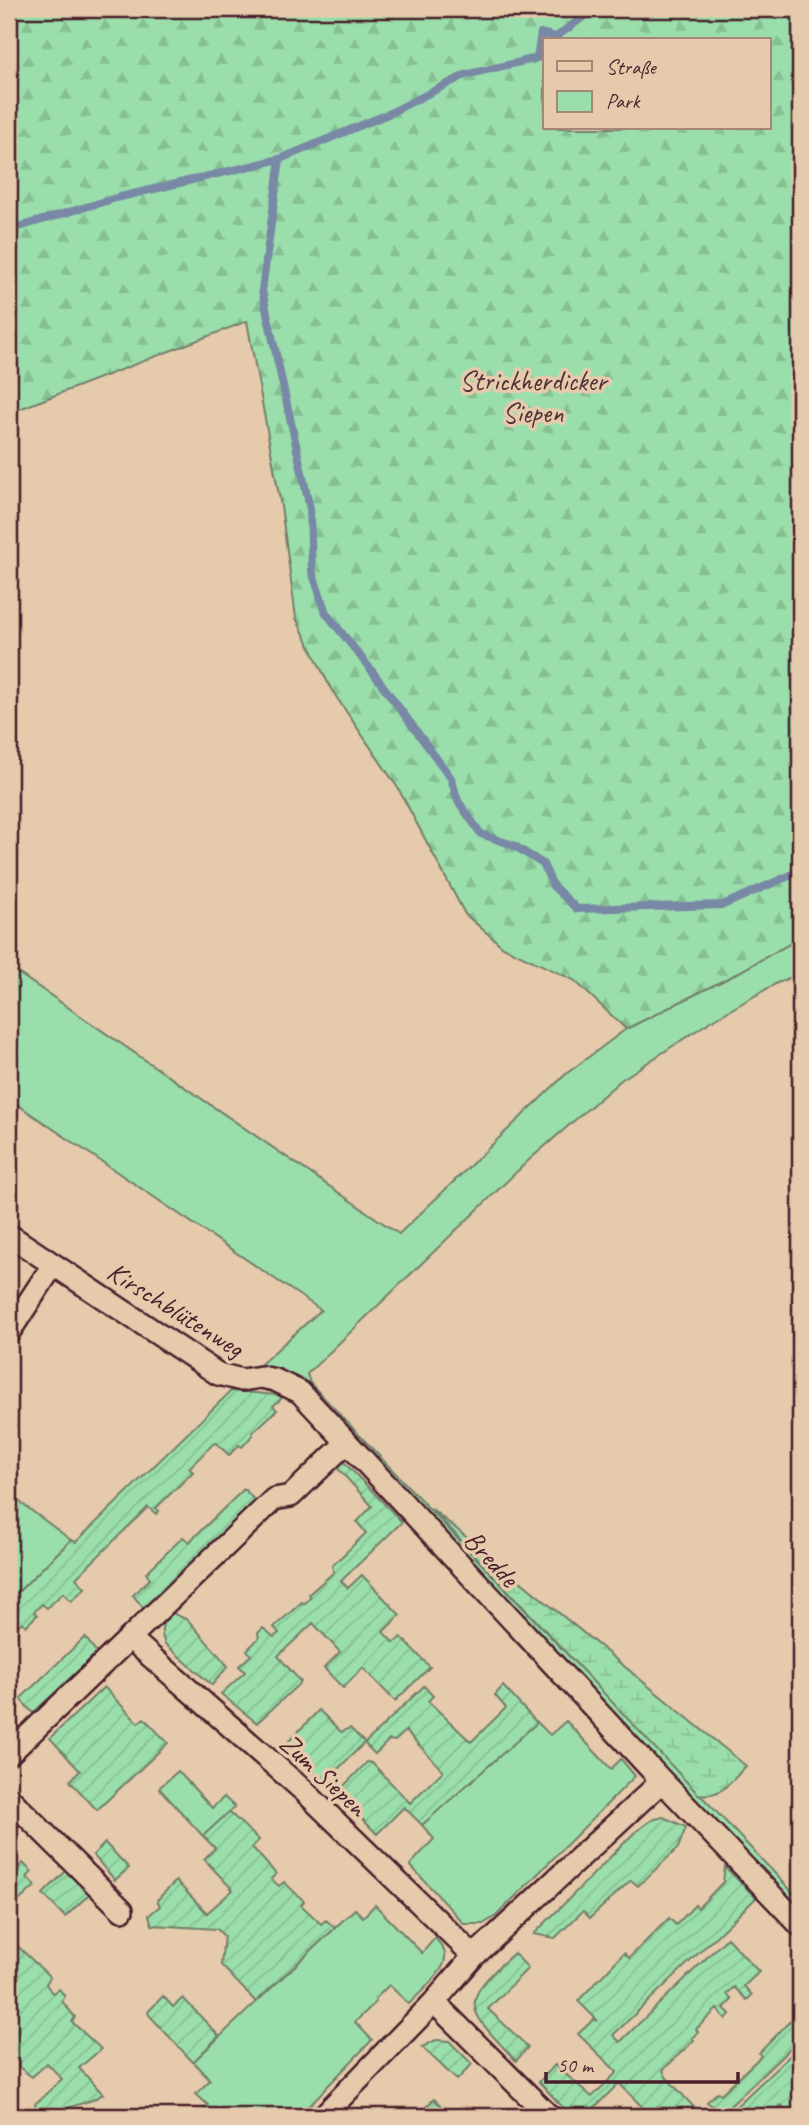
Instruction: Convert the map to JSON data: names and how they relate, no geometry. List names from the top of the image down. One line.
{"streets":{"street":["Kirschblütenweg","Bredde","Zum Siepen"]},"crossings":[["Kirschblütenweg","Bredde"]],"parks":["Strickherdicker Siepen"],"legend":["Straße","Park"],"scale_bar":"50 m"}
